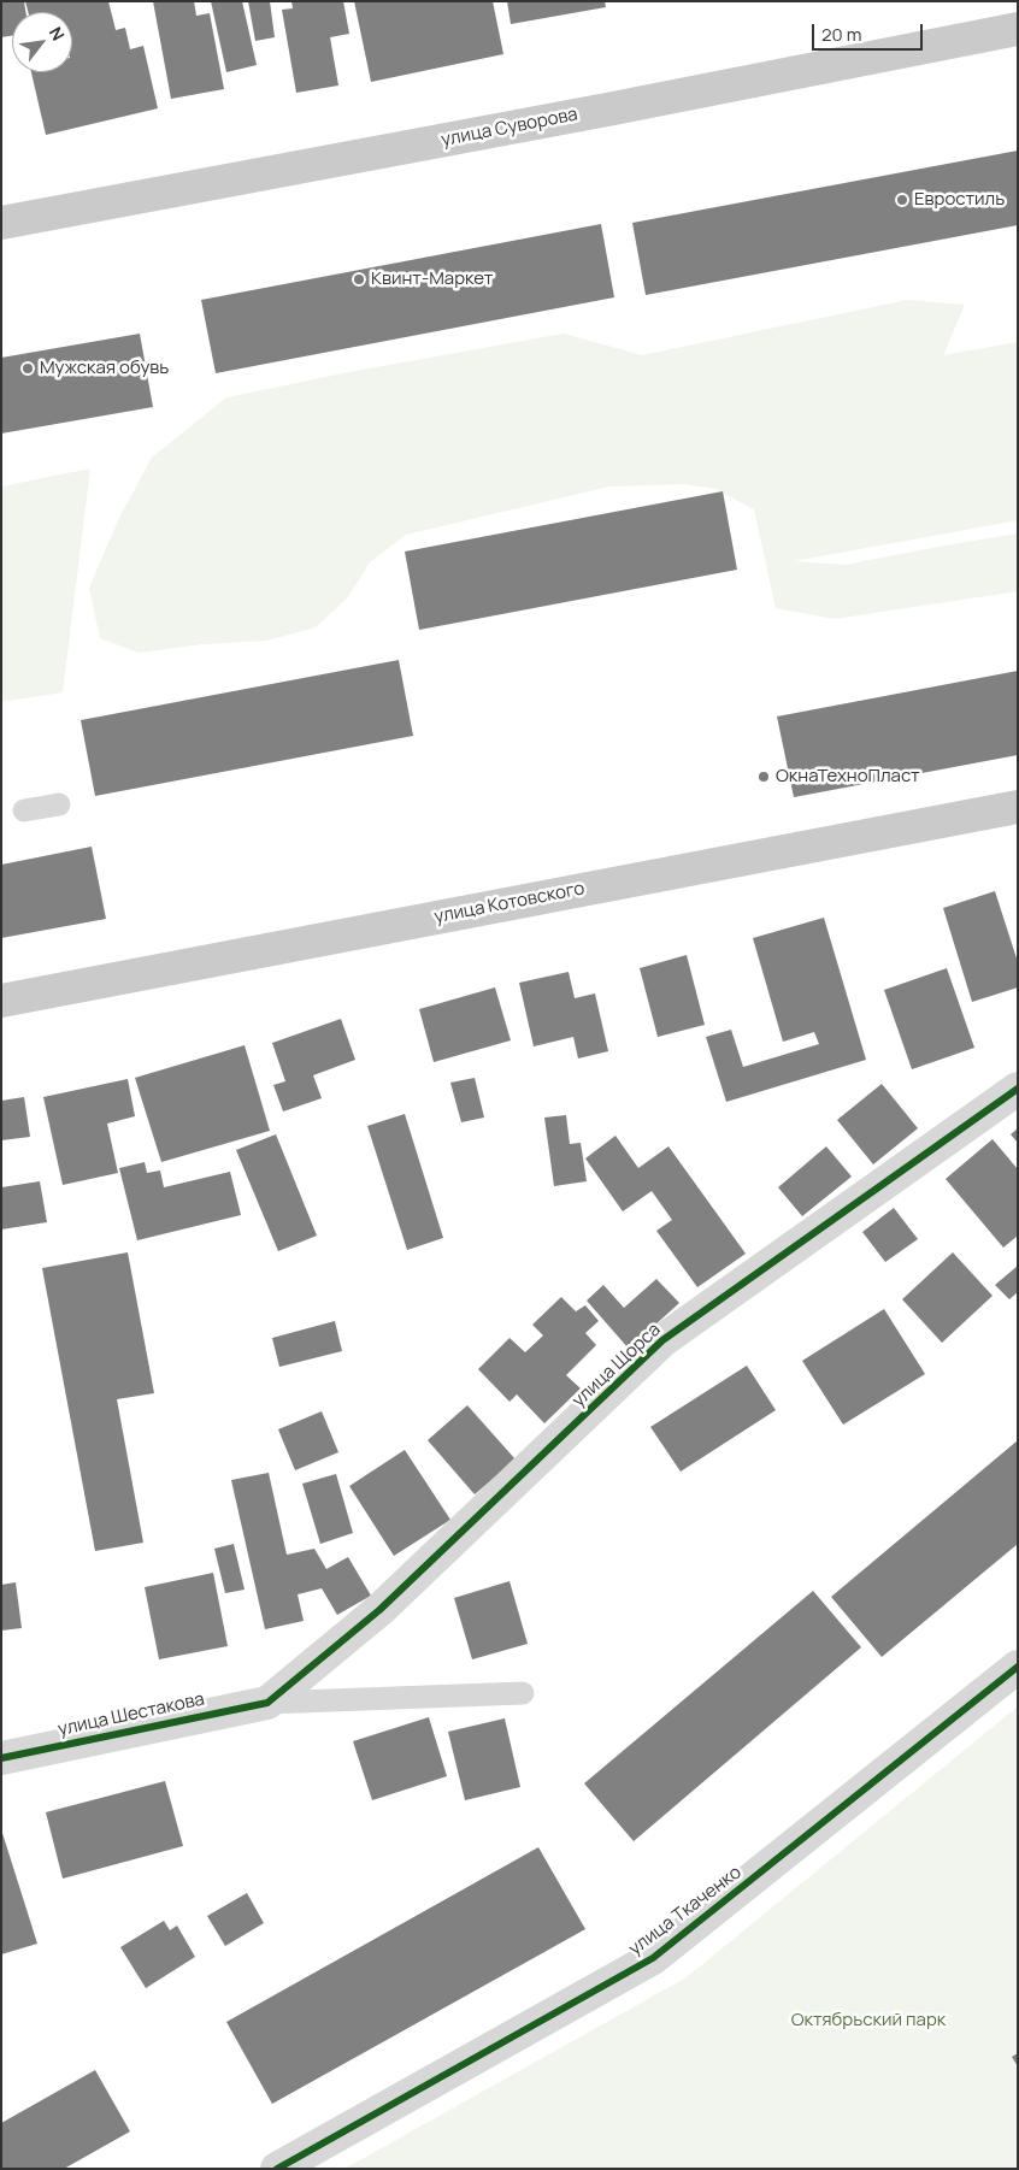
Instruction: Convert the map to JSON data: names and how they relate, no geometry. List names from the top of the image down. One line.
{"streets":{"main road":["улица Суворова","улица Котовского"],"street":["улица Щорса","улица Шестакова","улица Ткаченко"]},"crossings":[["улица Щорса","улица Шестакова"]],"parks":["Октябрьский парк"],"places":["Евростиль","Квинт-Маркет","Мужская обувь","ОкнаТехноПласт"],"scale_bar":"20 m","north":"top right"}
